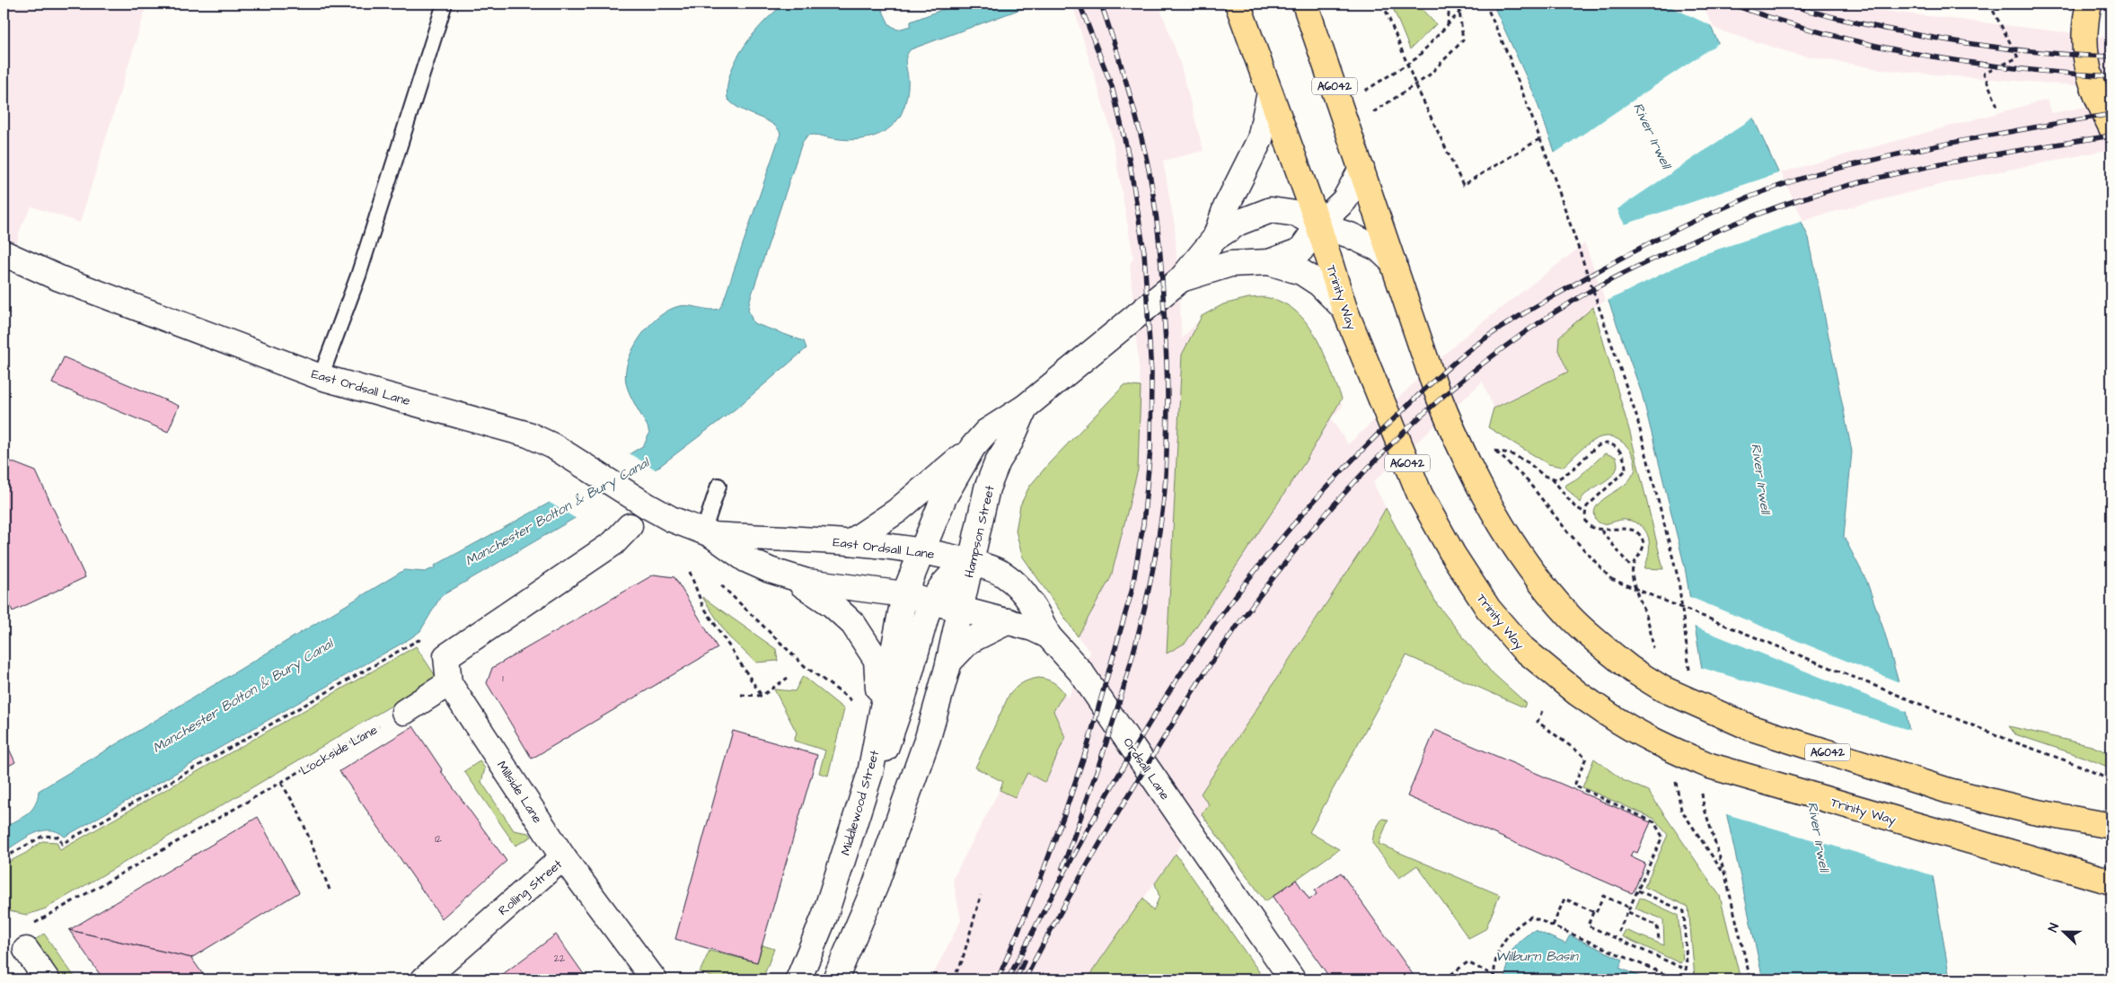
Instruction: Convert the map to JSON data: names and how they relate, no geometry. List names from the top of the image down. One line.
{"streets":{"main road":["A6042","Trinity Way","East Ordsall Lane","Hampson Street","Ordsall Lane","Millside Lane","Middlewood Street","Rolling Street"],"path":["Lockside Lane"]},"crossings":[["A6042","Hampson Street"],["Trinity Way","Hampson Street"],["East Ordsall Lane","Hampson Street"],["East Ordsall Lane","Ordsall Lane"],["East Ordsall Lane","Middlewood Street"],["Hampson Street","Ordsall Lane"],["Hampson Street","Middlewood Street"],["Millside Lane","Rolling Street"]],"water":["River Irwell","Manchester Bolton & Bury Canal","Wilburn Basin"],"house_numbers":["1","12","22"],"north":"left"}
